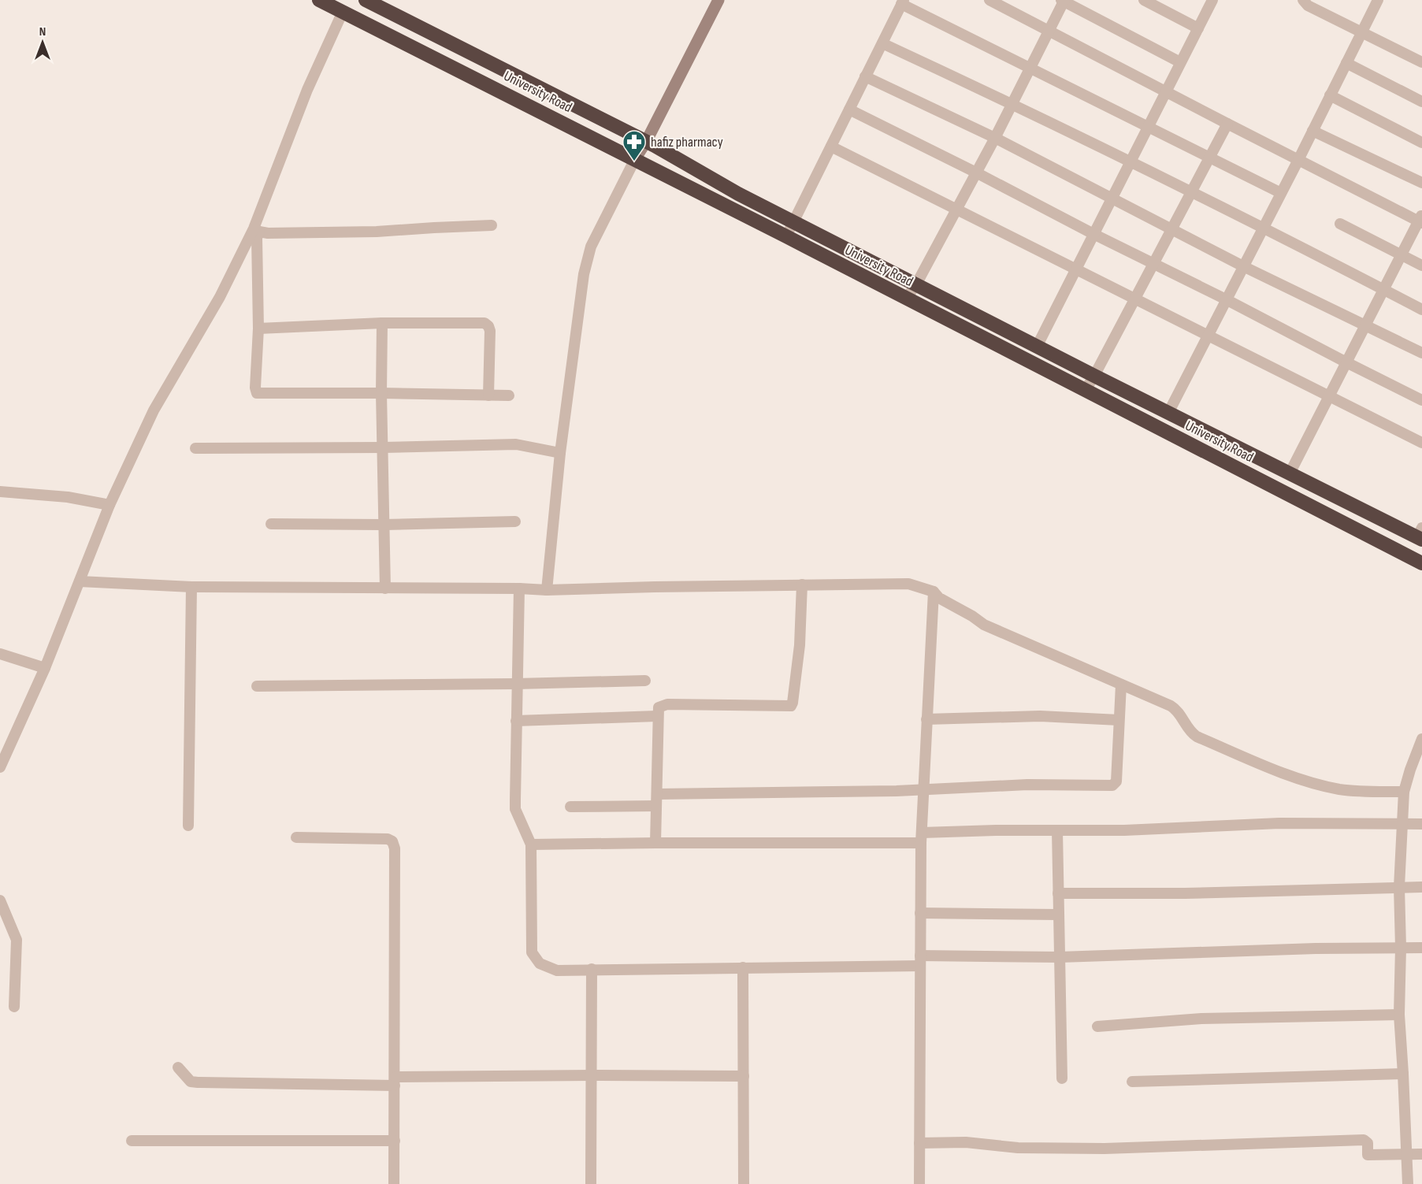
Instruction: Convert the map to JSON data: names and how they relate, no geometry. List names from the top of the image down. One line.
{"streets":{"highway":["University Road"]},"places":{"pharmacy":["hafiz pharmacy"]},"north":"top"}
